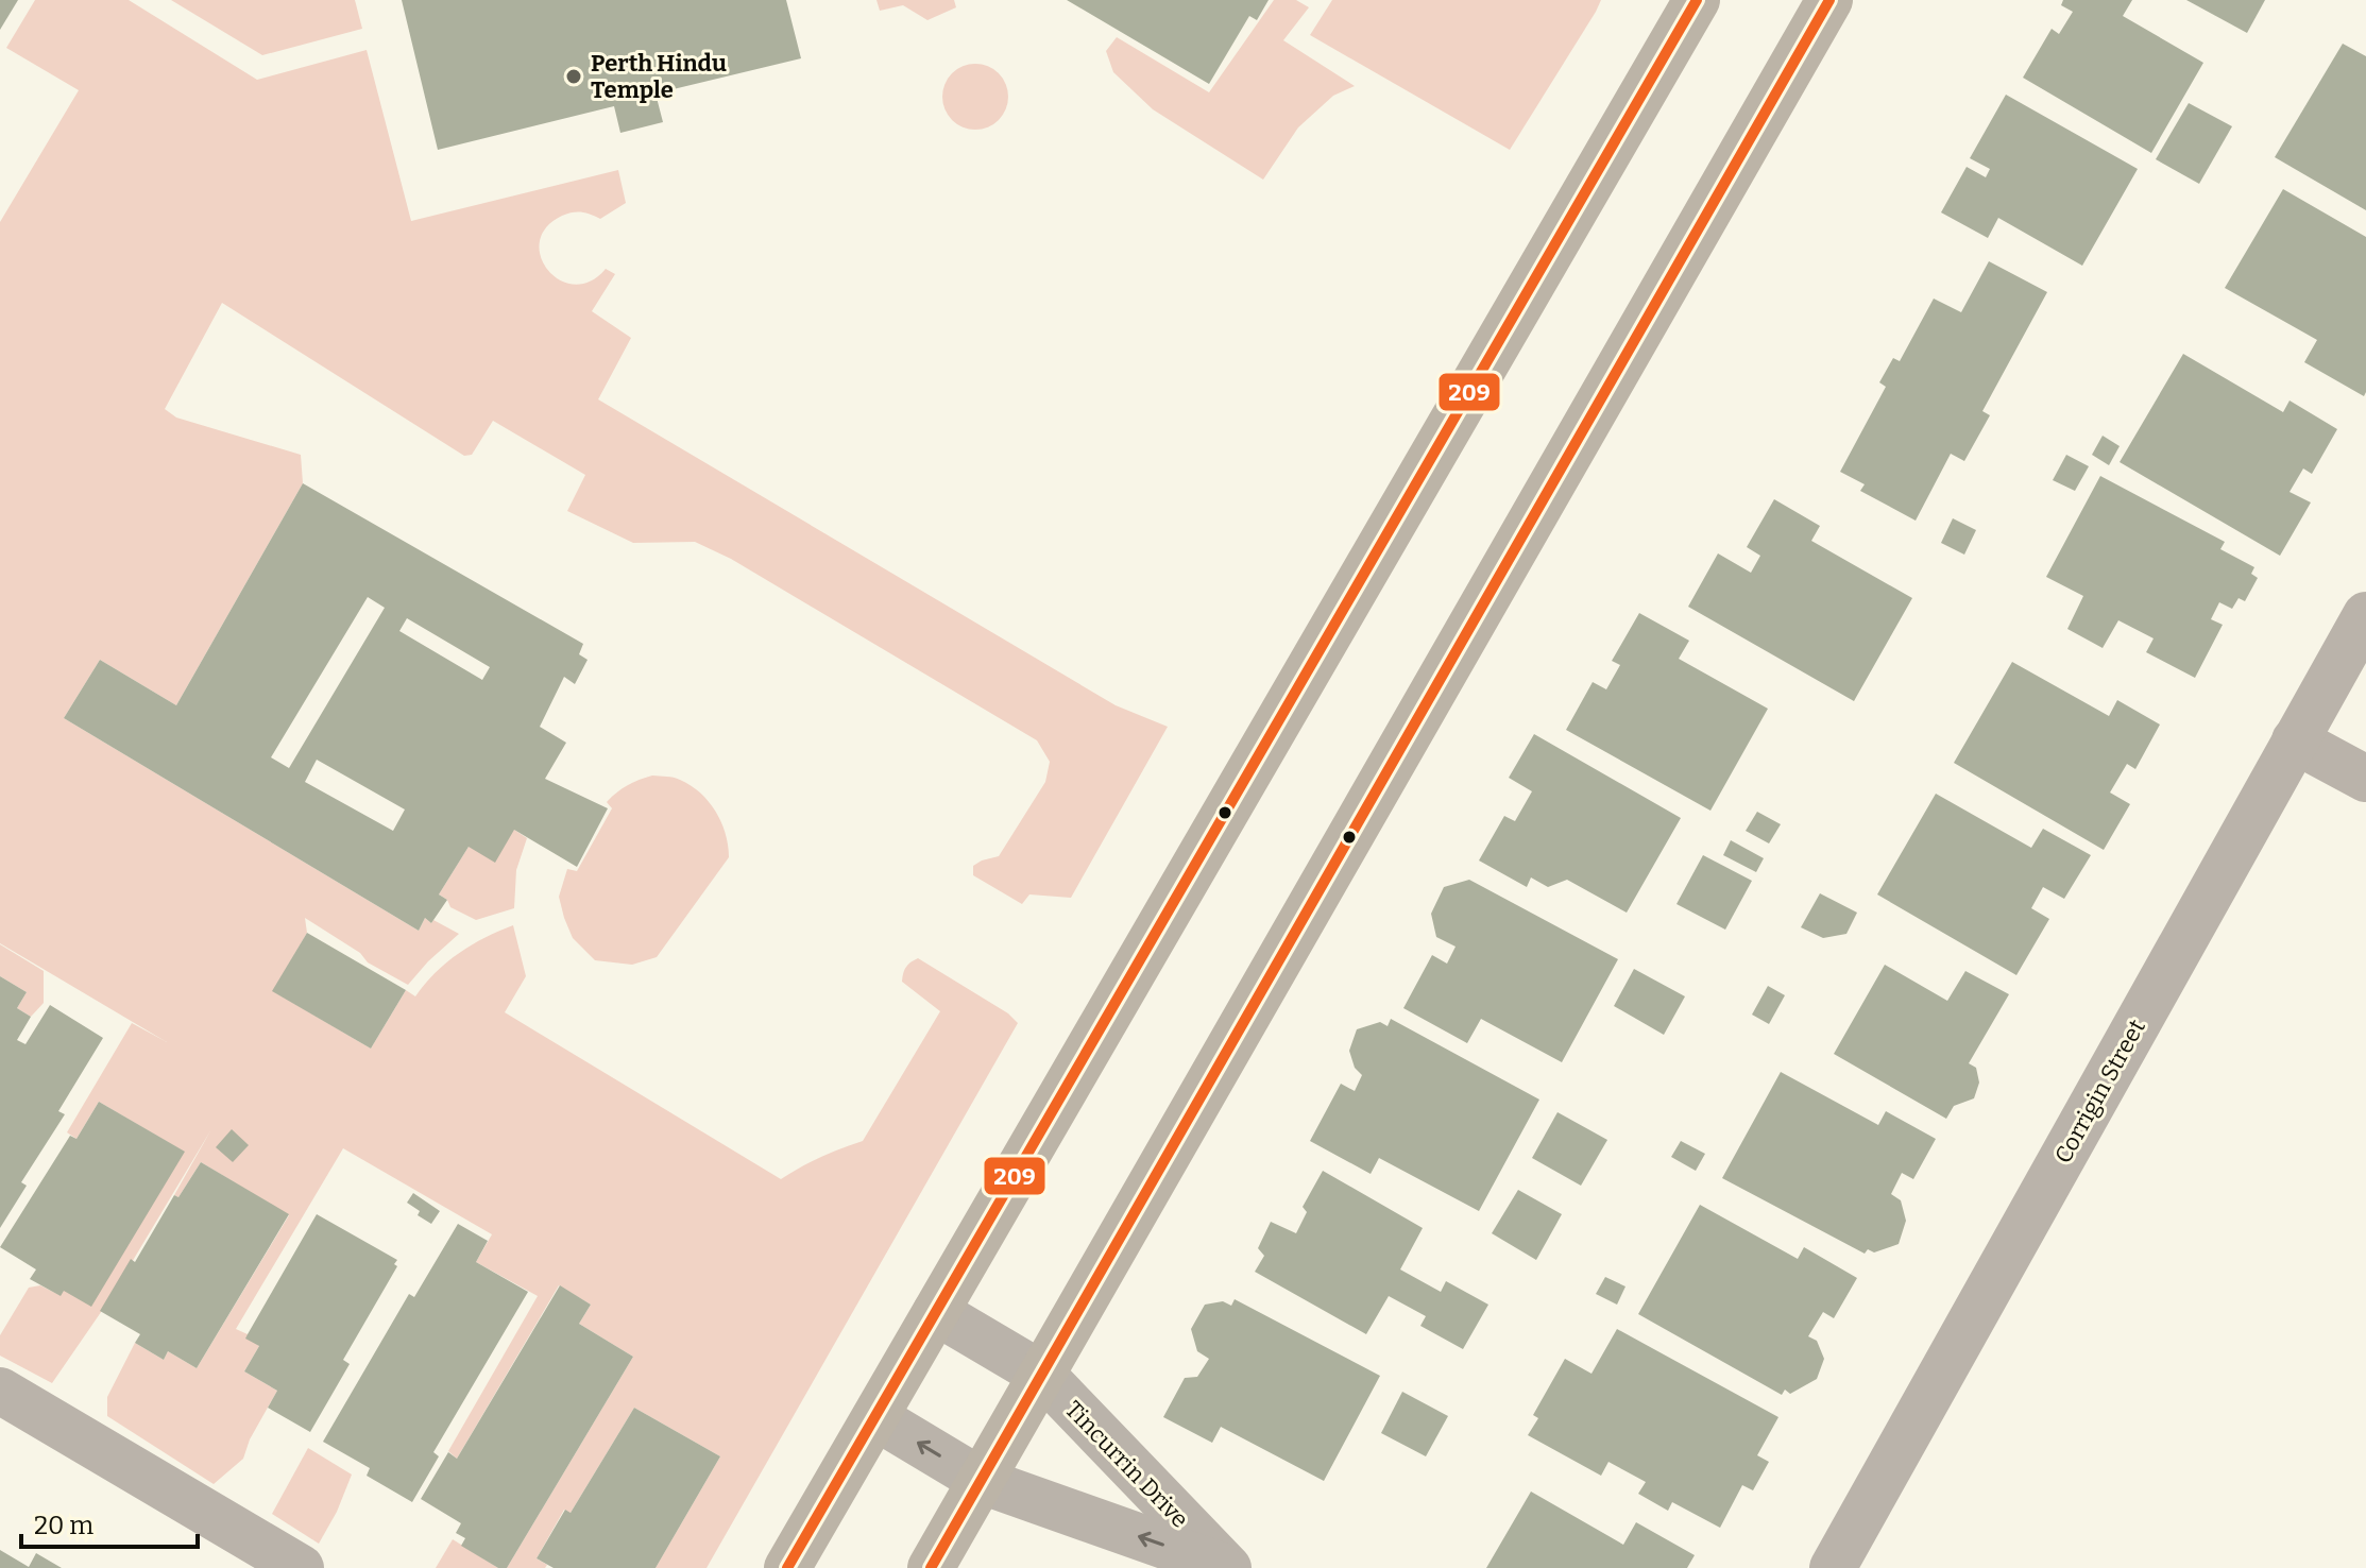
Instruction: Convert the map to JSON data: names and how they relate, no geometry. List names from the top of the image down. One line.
{"streets":{"street":["Corrigin Street","Tincurrin Drive"]},"places":["Perth Hindu Temple"],"lines":["transit line 209"],"scale_bar":"20 m"}
